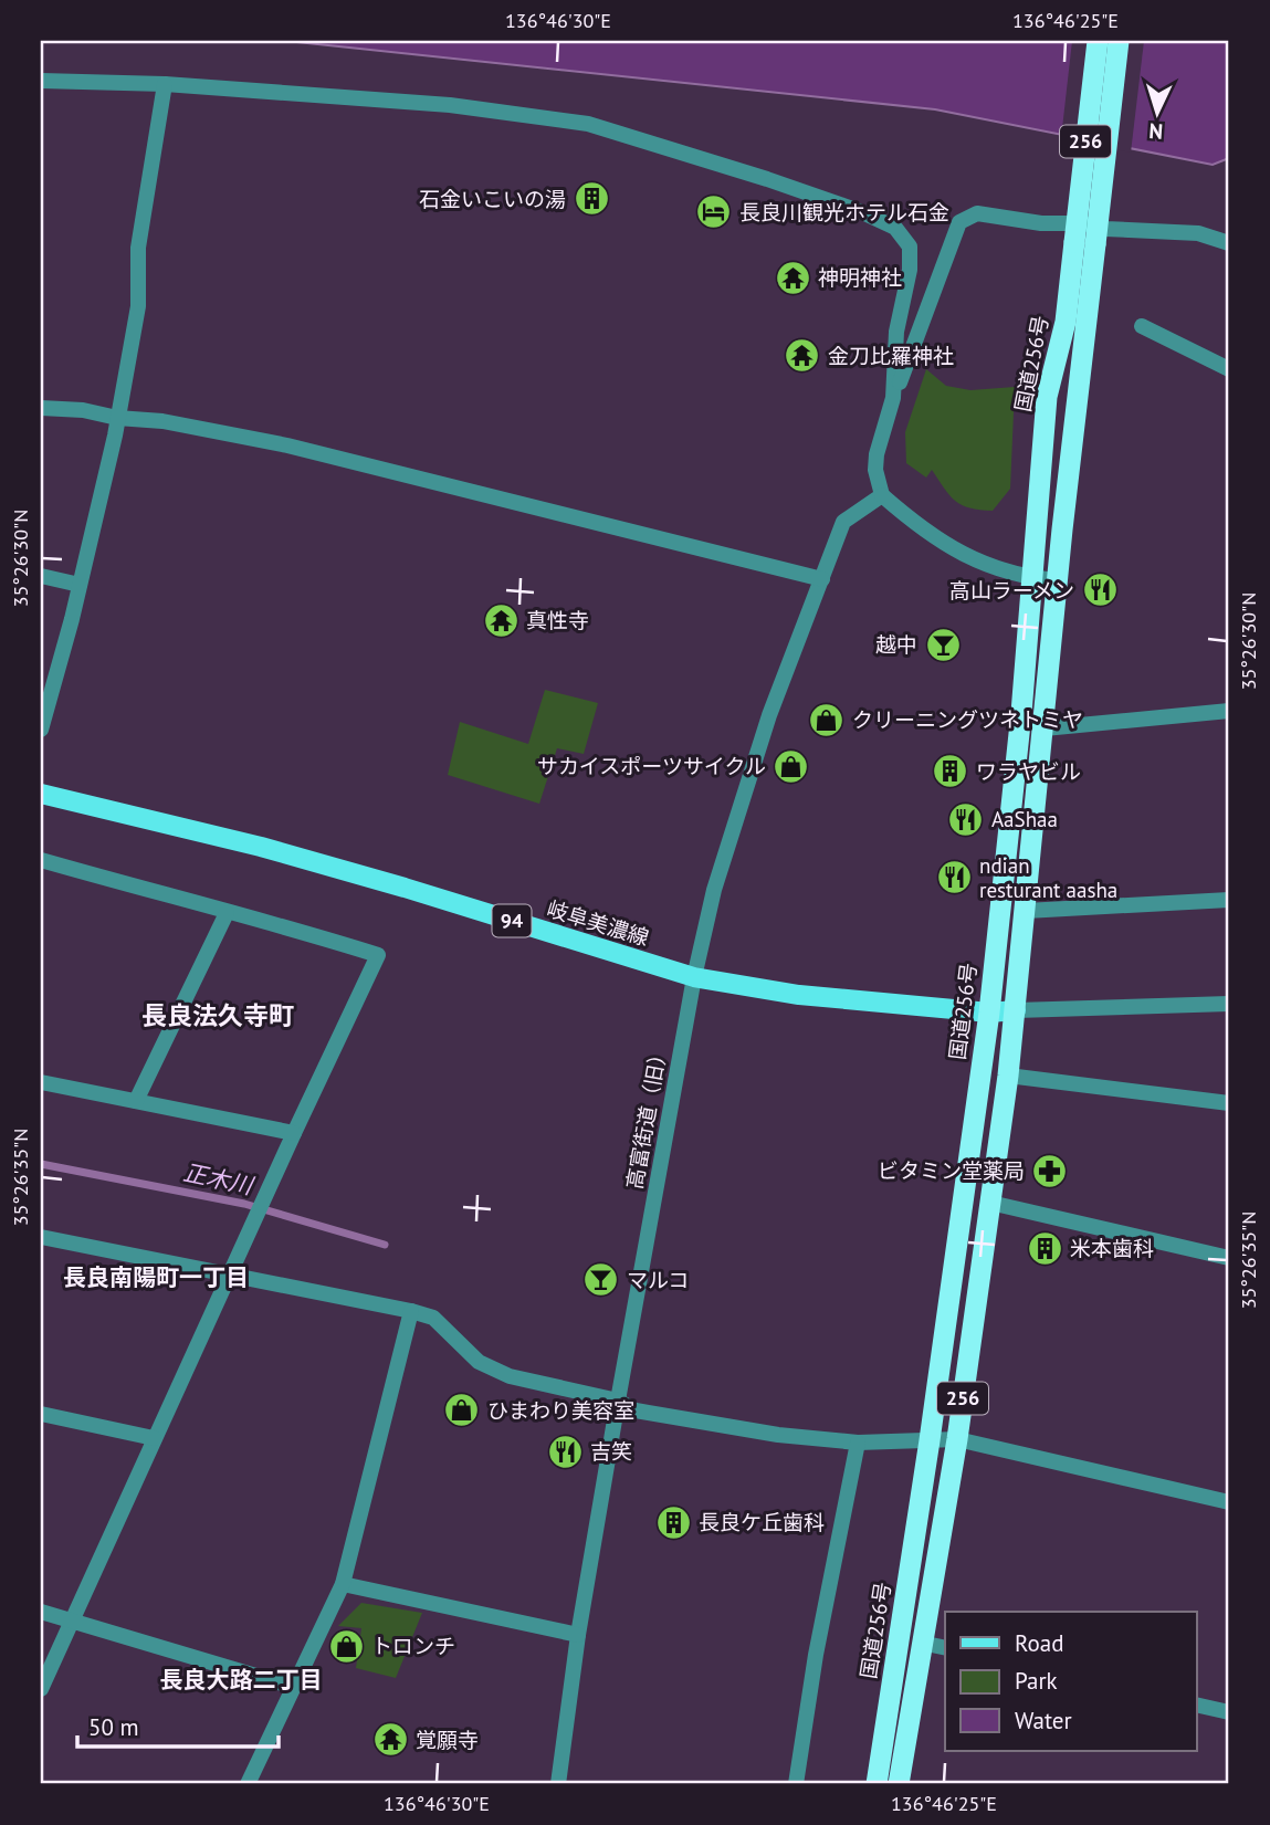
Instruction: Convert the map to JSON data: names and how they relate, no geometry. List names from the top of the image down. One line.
{"streets":{"highway":["256","国道256号"],"main road":["94","岐阜美濃線"],"street":["高富街道（旧）"]},"crossings":[["256","国道256号"],["256","岐阜美濃線"],["国道256号","岐阜美濃線"],["岐阜美濃線","高富街道（旧）"]],"districts":["長良法久寺町","長良南陽町一丁目","長良大路二丁目"],"water":["正木川"],"places":{"building":["石金いこいの湯","ワラヤビル","米本歯科","長良ケ丘歯科"],"hotel":["長良川観光ホテル石金"],"temple":["神明神社","金刀比羅神社","真性寺","覚願寺"],"restaurant":["高山ラーメン","AaShaa","ndian resturant aasha","吉笑"],"bar":["越中","マルコ"],"shop":["クリーニングツネトミヤ","サカイスポーツサイクル","ひまわり美容室","トロンチ"],"pharmacy":["ビタミン堂薬局"]},"legend":["Road","Park","Water"],"scale_bar":"50 m","north":"bottom","coordinates":["136°46'30\"E","136°46'25\"E","35°26'30\"N","35°26'35\"N"]}
